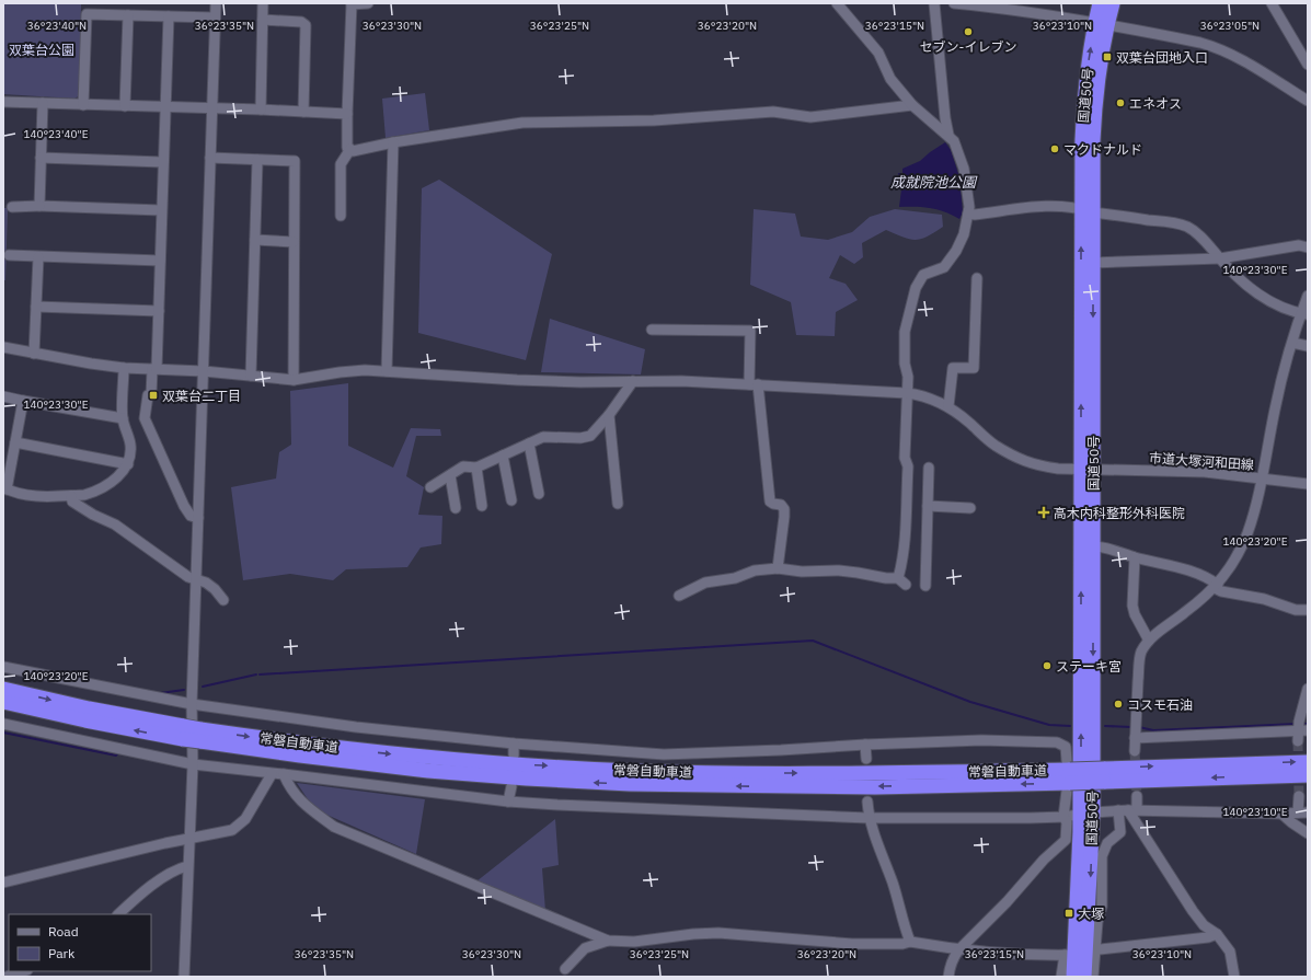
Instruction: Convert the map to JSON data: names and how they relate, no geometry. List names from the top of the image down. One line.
{"streets":{"highway":["国道50号","常磐自動車道"],"street":["市道大塚河和田線"]},"crossings":[["国道50号","市道大塚河和田線"]],"water":["成就院池公園"],"parks":["双葉台公園"],"places":{"other":["セブン-イレブン","エネオス","マクドナルド","ステーキ宮","コスモ石油"],"transit":["双葉台団地入口","双葉台二丁目","大塚"],"health":["高木内科整形外科医院"]},"legend":["Road","Park"],"coordinates":["36°23'40\"N","36°23'35\"N","36°23'30\"N","36°23'25\"N","36°23'20\"N","36°23'15\"N","36°23'10\"N","36°23'05\"N","140°23'40\"E","140°23'30\"E","140°23'20\"E","140°23'10\"E"]}
